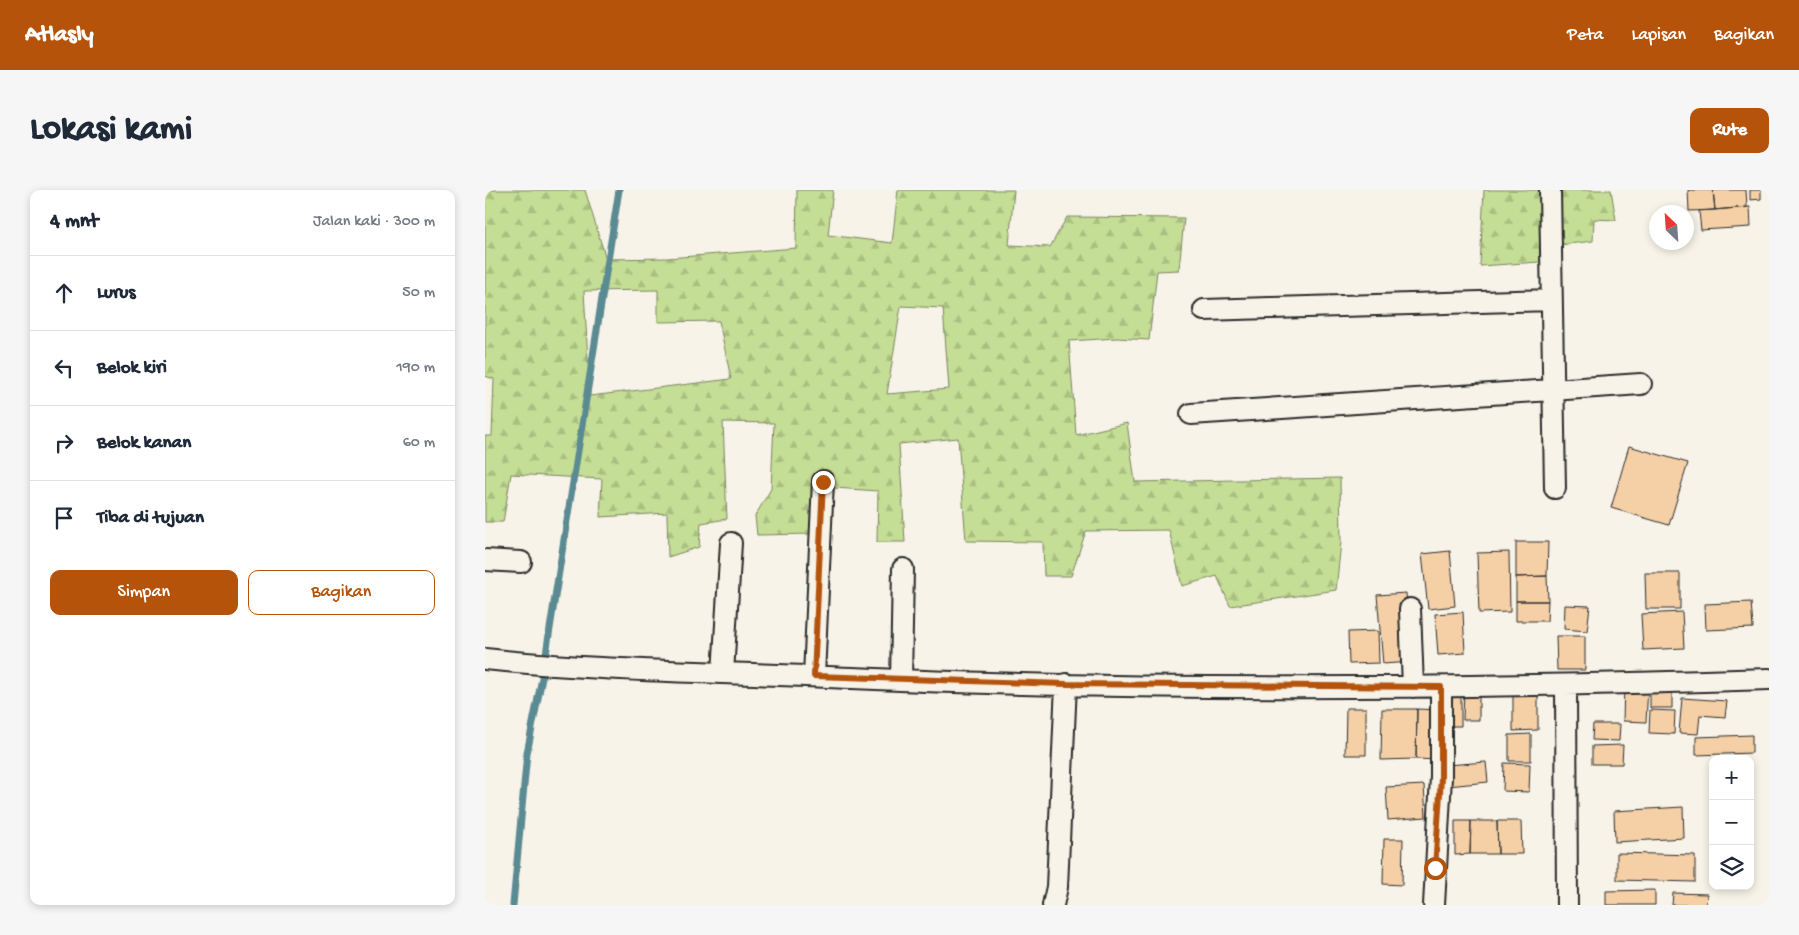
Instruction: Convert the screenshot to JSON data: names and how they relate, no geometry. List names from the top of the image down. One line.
{"north":"top left","page":{"header":"Atlasly","nav":["Peta","Lapisan","Bagikan"],"buttons":["Rute",["Simpan","Bagikan"]],"title":"Lokasi kami","heading":["4 mnt","Jalan kaki · 300 m"],"list":[["Lurus","50 m"],["Belok kiri","190 m"],["Belok kanan","60 m"],"Tiba di tujuan"],"map_buttons":["+","−"]}}
